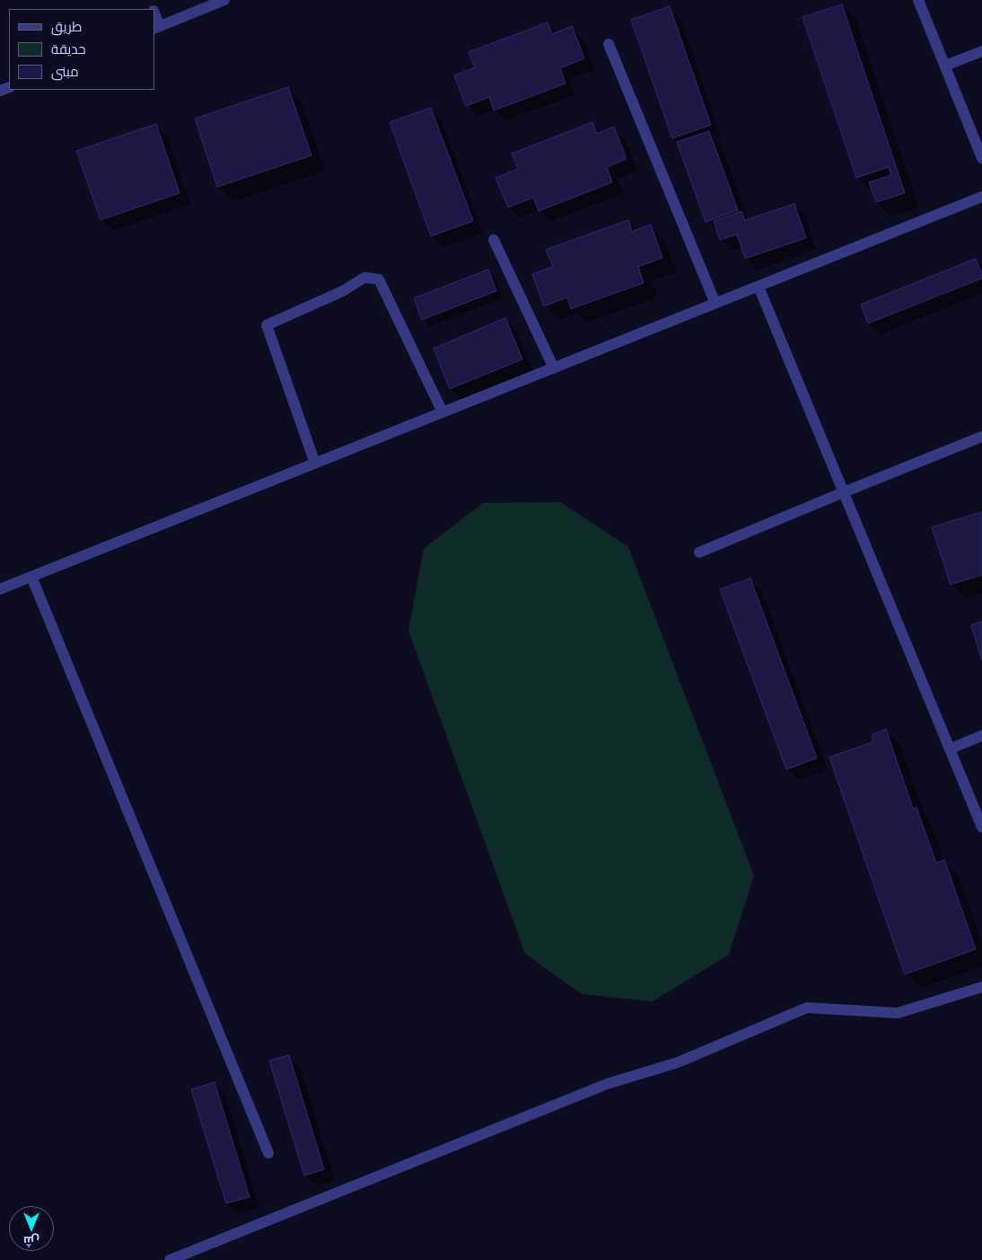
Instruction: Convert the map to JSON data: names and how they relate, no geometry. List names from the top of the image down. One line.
{"legend":["طريق","حديقة","مبنى"],"north":"bottom"}
